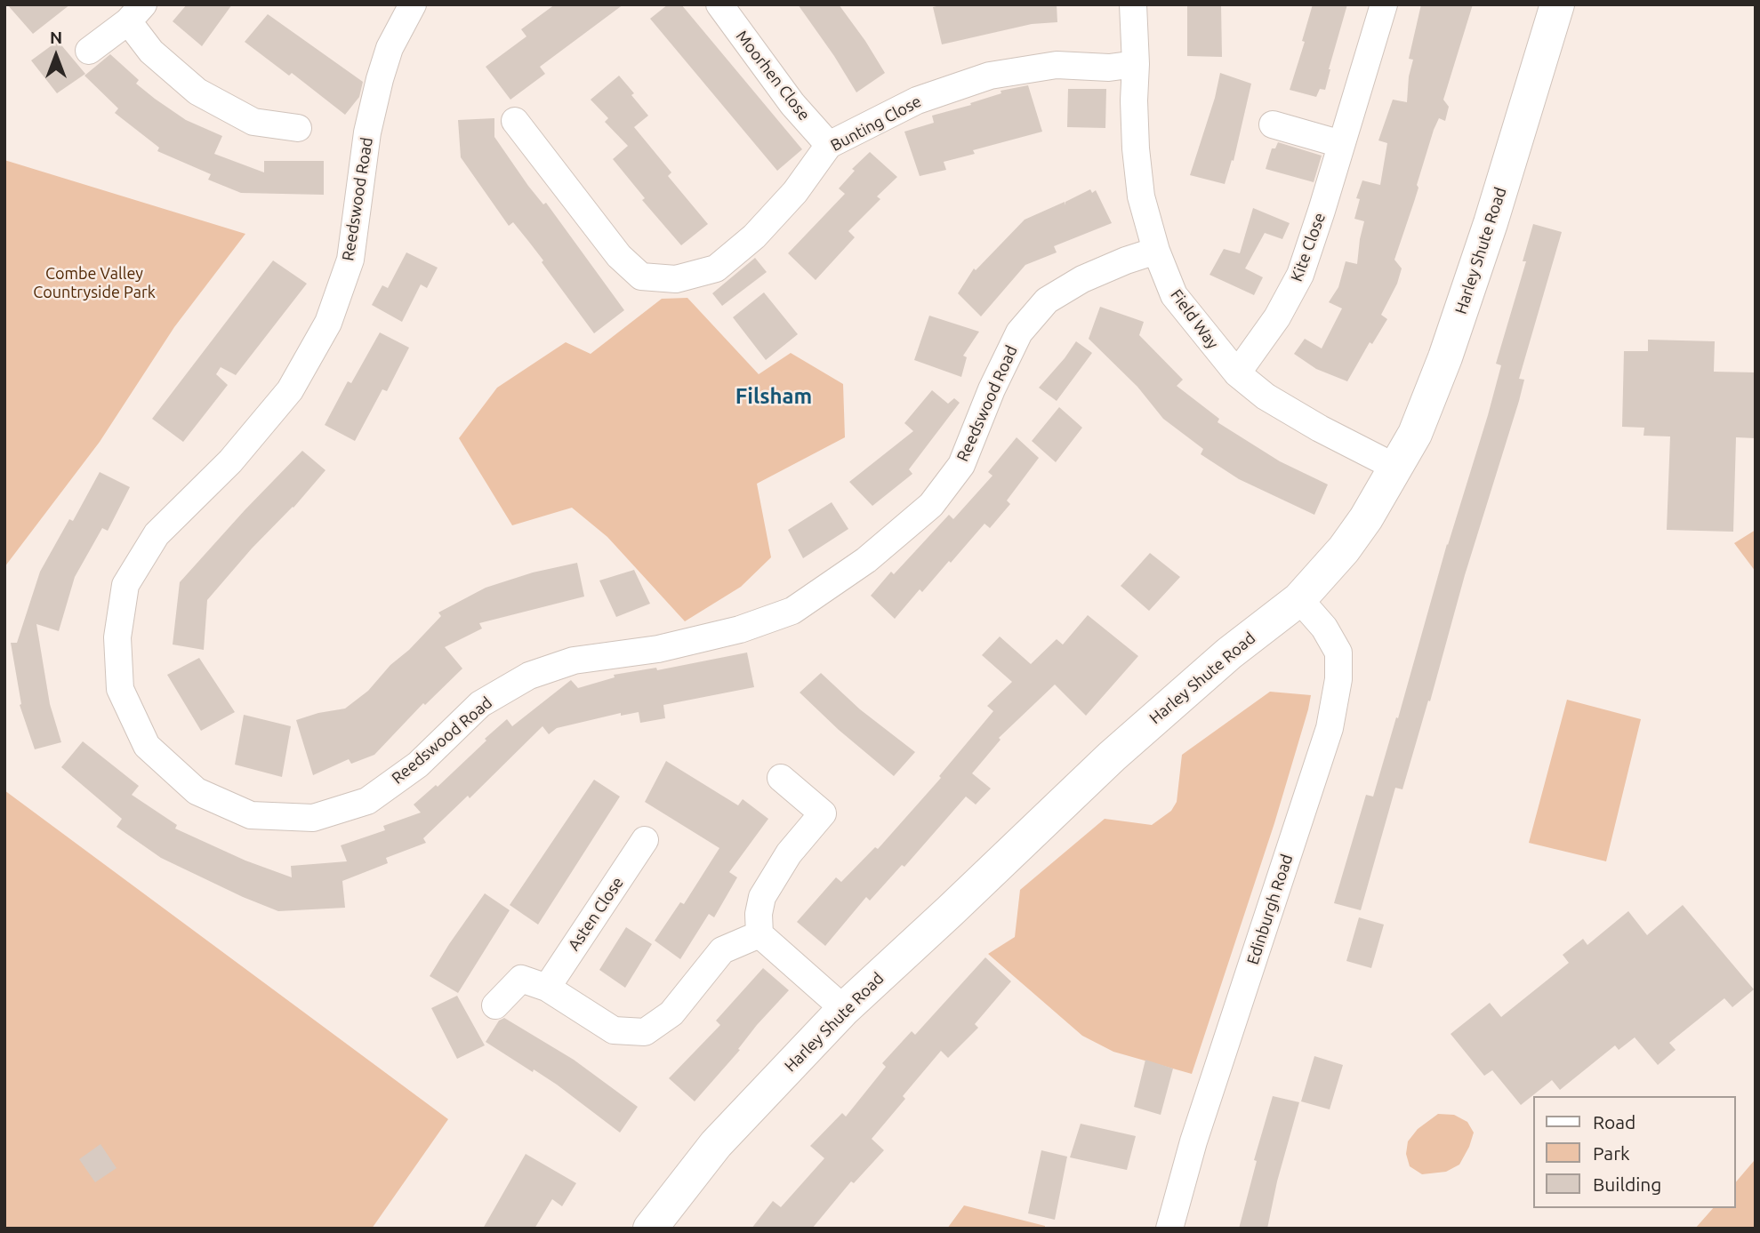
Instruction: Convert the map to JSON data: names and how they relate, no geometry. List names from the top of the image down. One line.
{"streets":{"main road":["Harley Shute Road"],"street":["Moorhen Close","Bunting Close","Reedswood Road","Kite Close","Field Way","Edinburgh Road","Asten Close"]},"crossings":[["Moorhen Close","Bunting Close"],["Bunting Close","Field Way"],["Reedswood Road","Field Way"],["Kite Close","Field Way"],["Harley Shute Road","Field Way"],["Harley Shute Road","Edinburgh Road"]],"districts":["Filsham"],"parks":["Combe Valley Countryside Park"],"legend":["Road","Park","Building"],"north":"top"}
